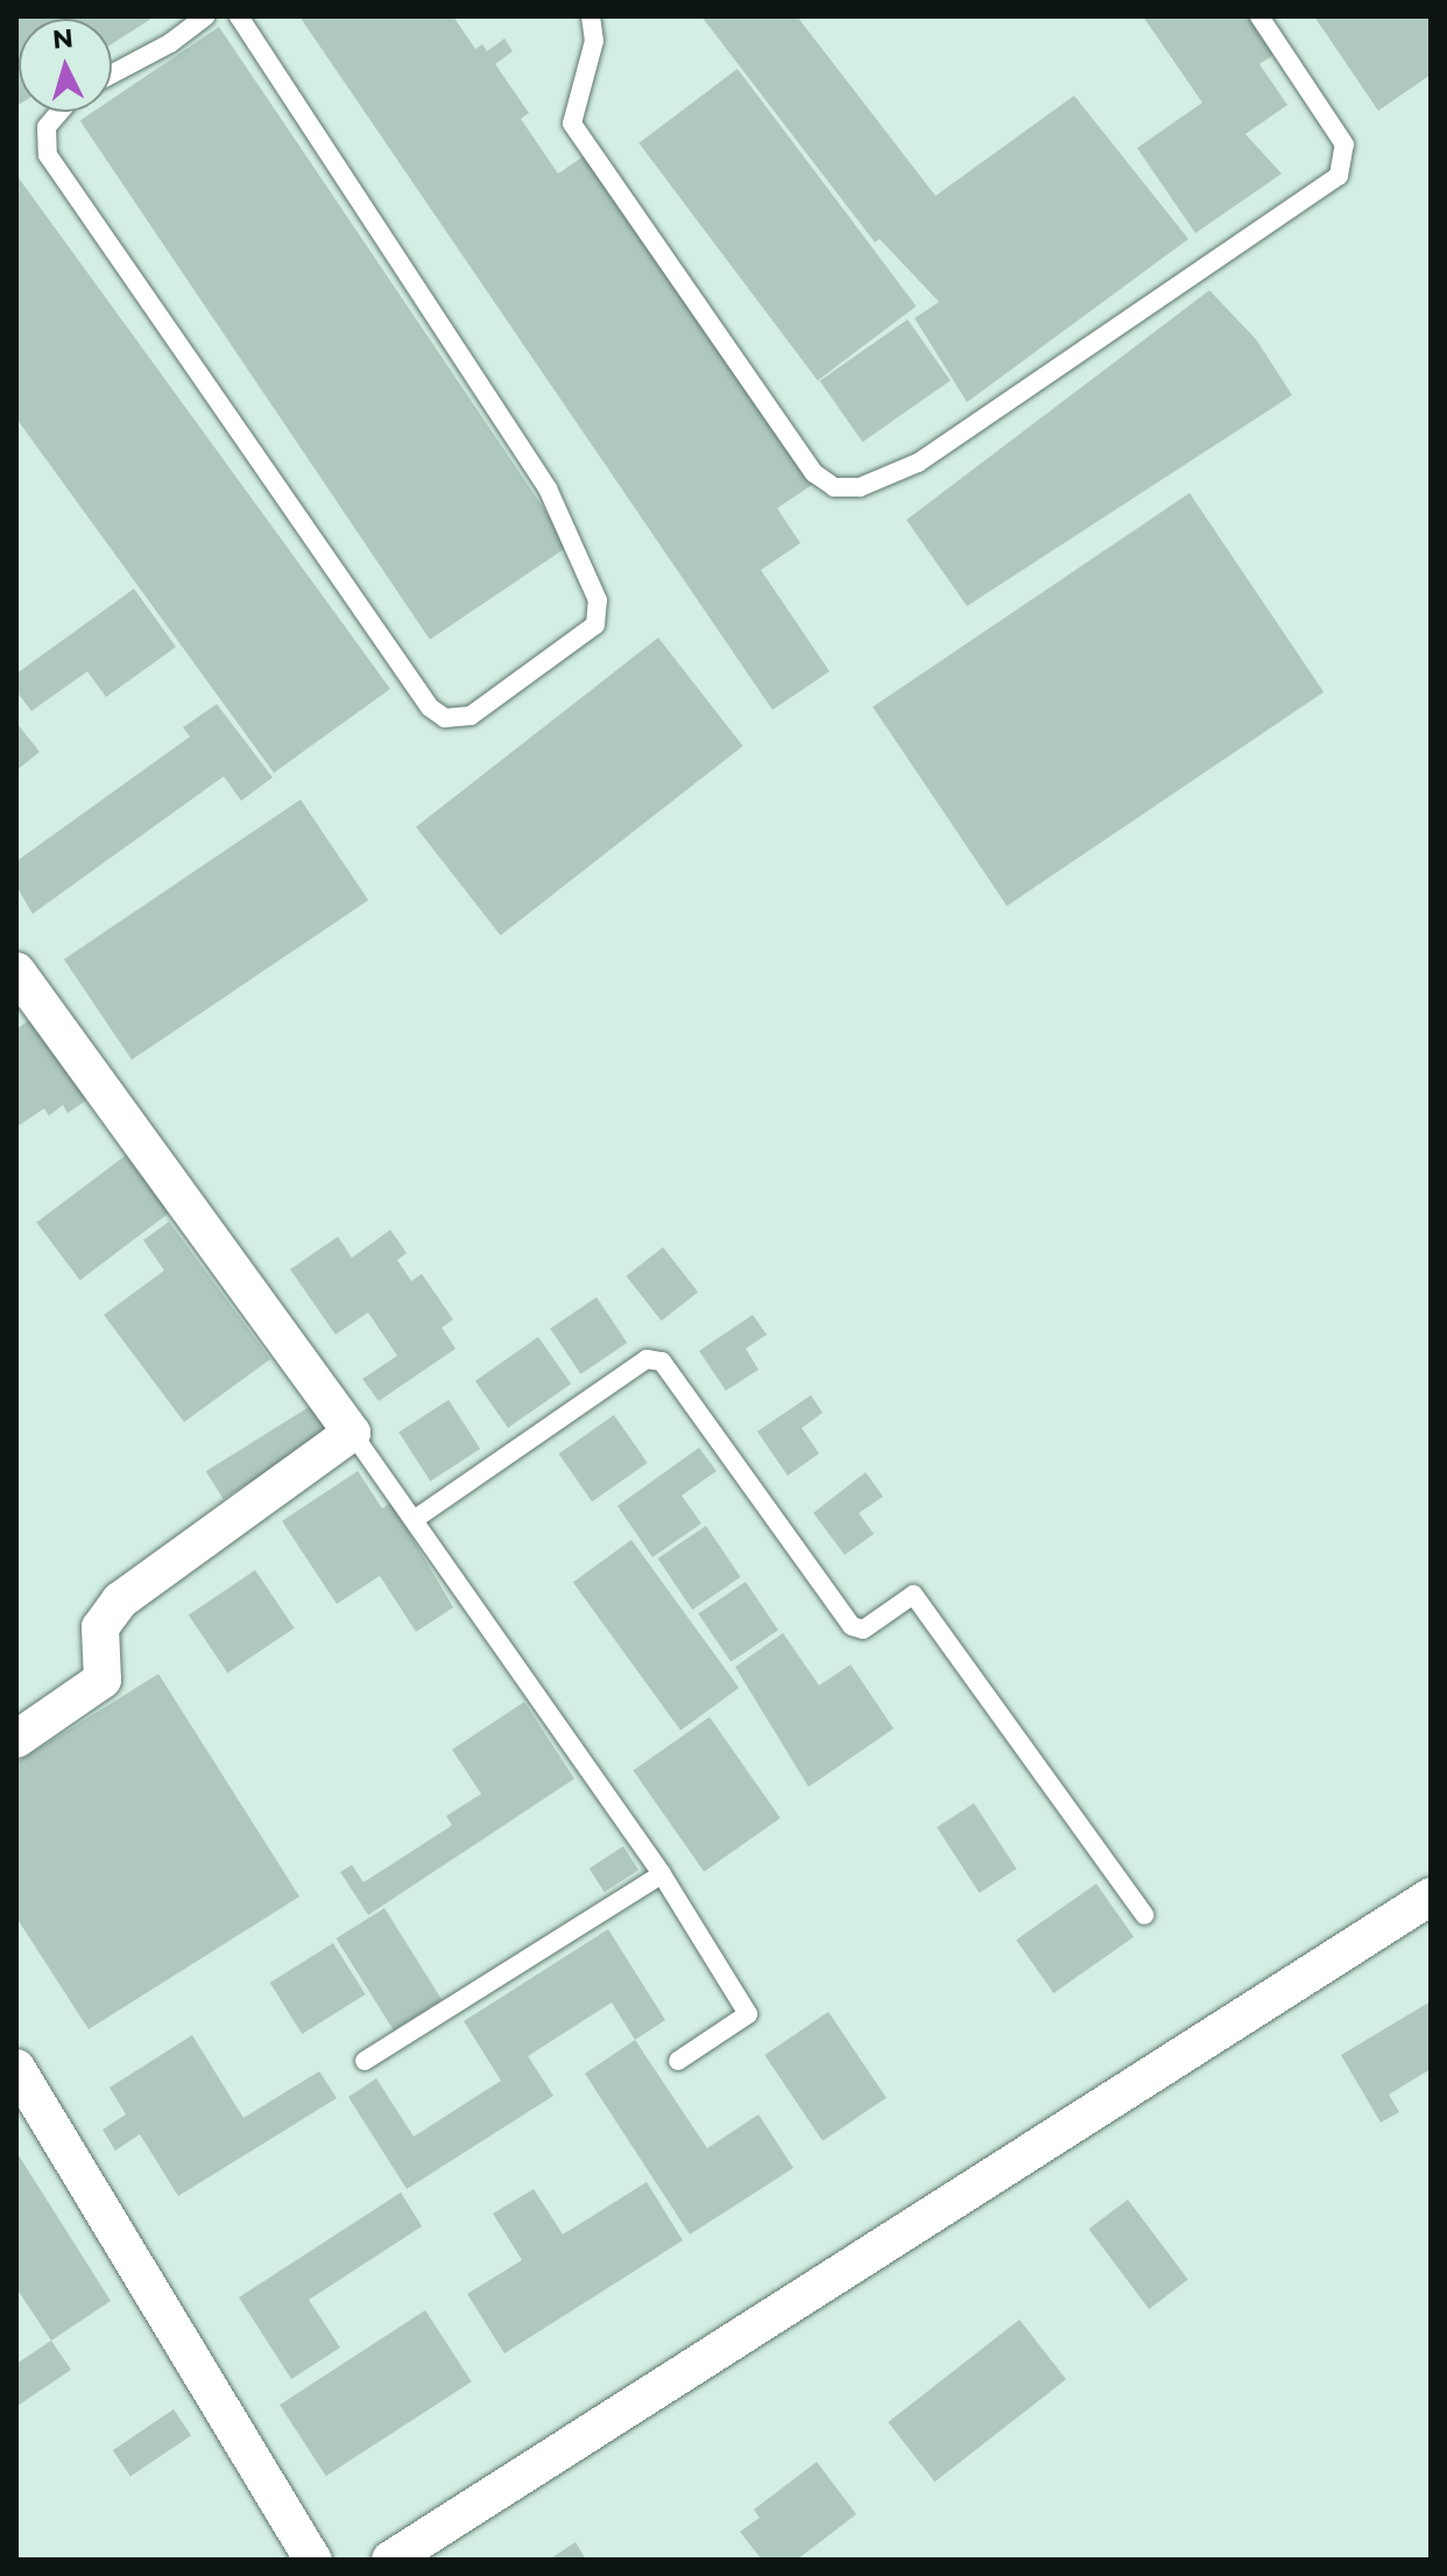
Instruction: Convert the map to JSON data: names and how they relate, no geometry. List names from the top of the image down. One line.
{"north":"top"}
